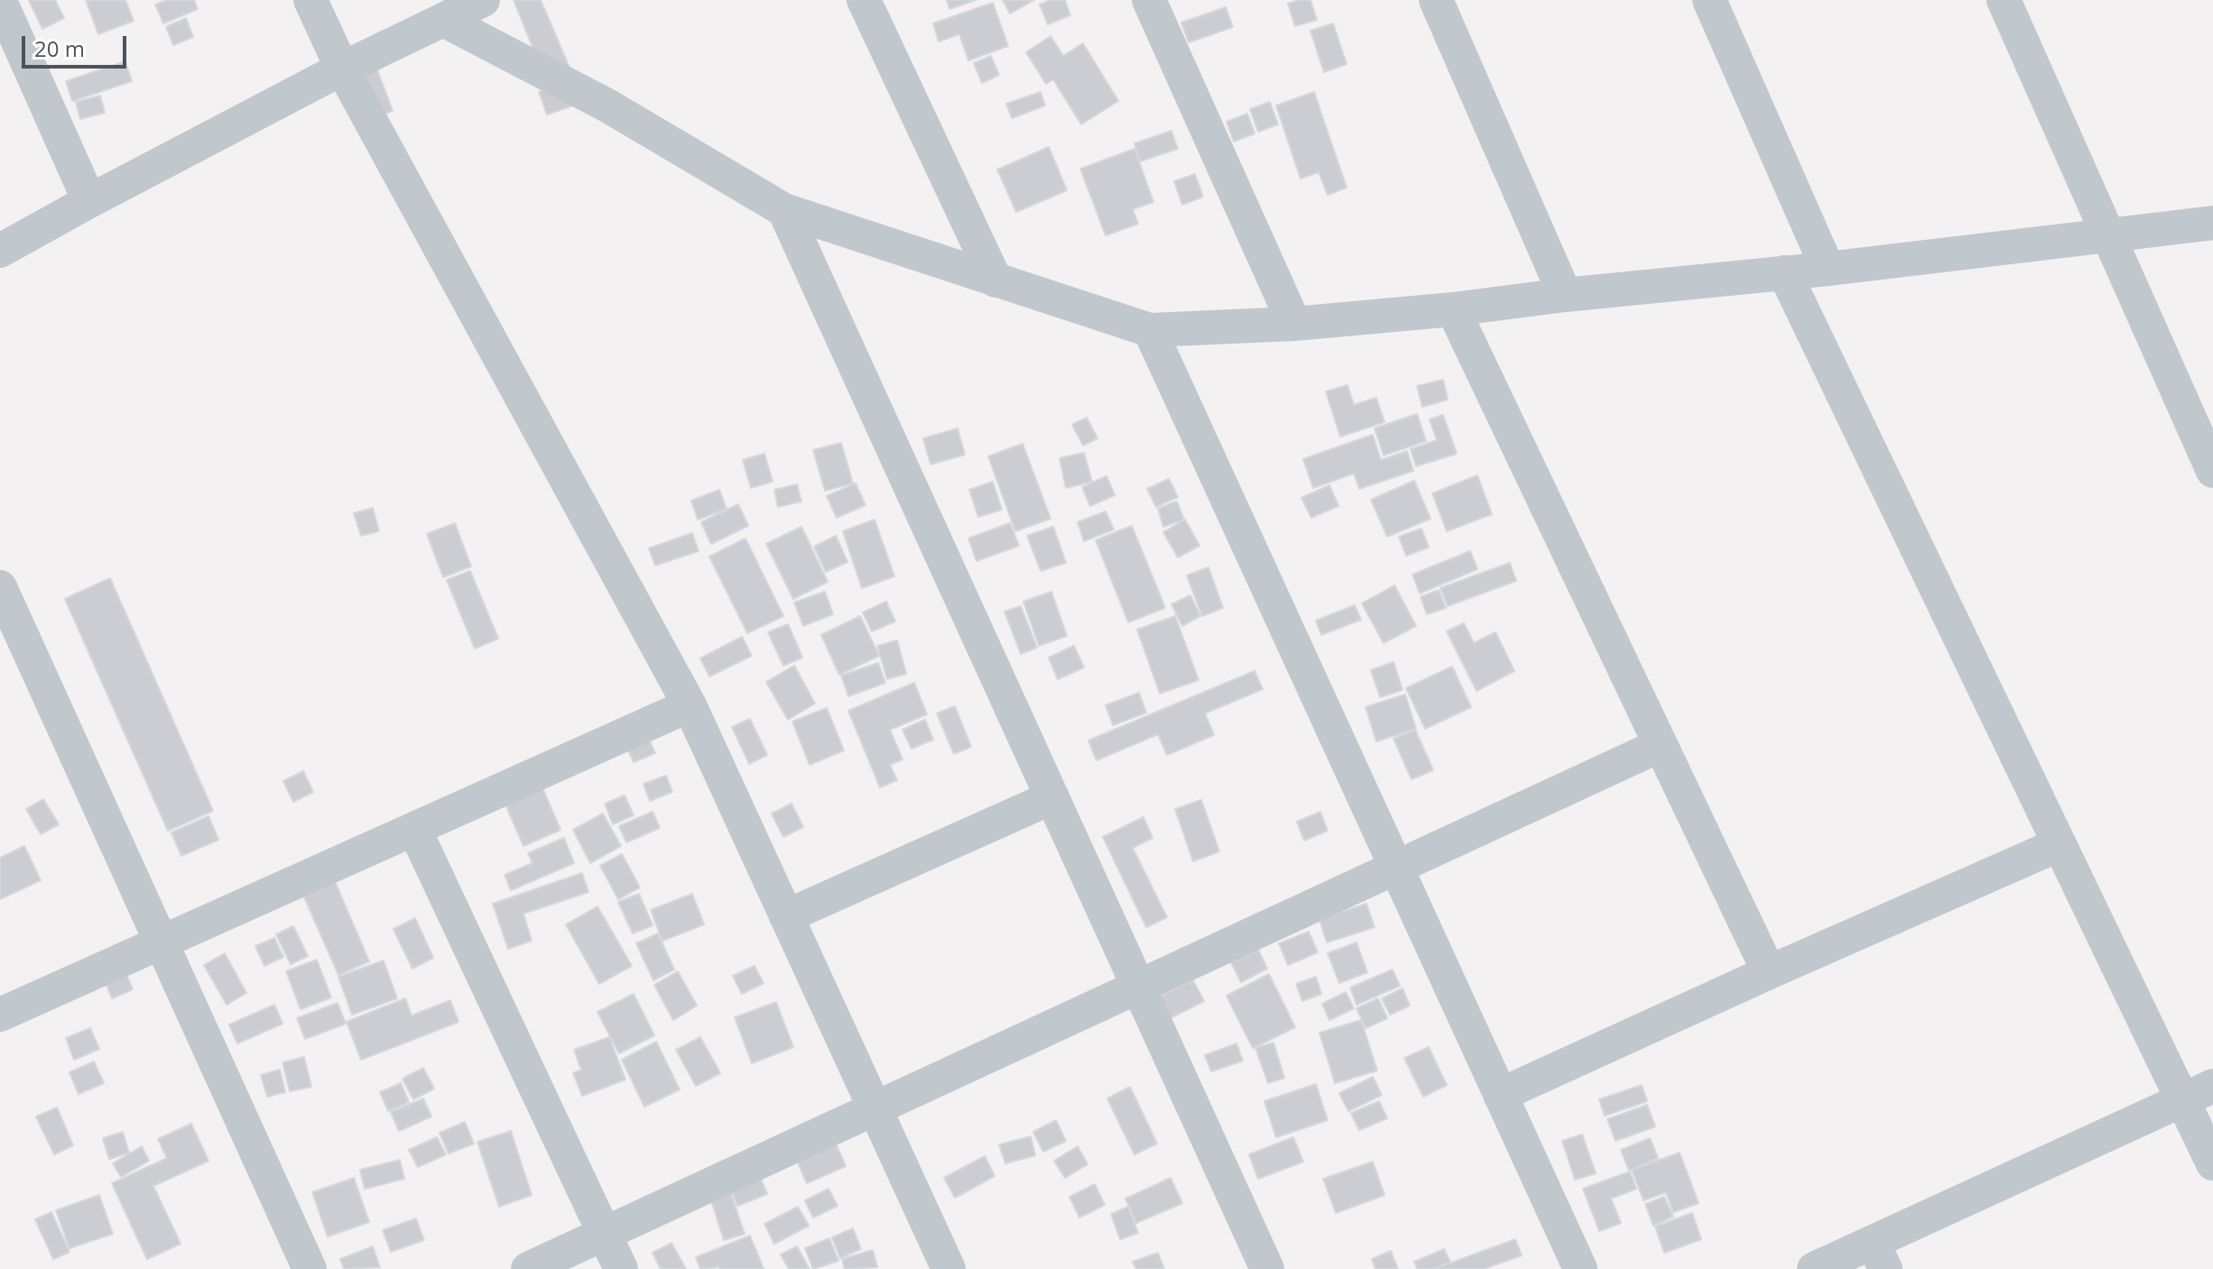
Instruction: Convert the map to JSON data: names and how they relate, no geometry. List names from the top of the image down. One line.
{"scale_bar":"20 m"}
